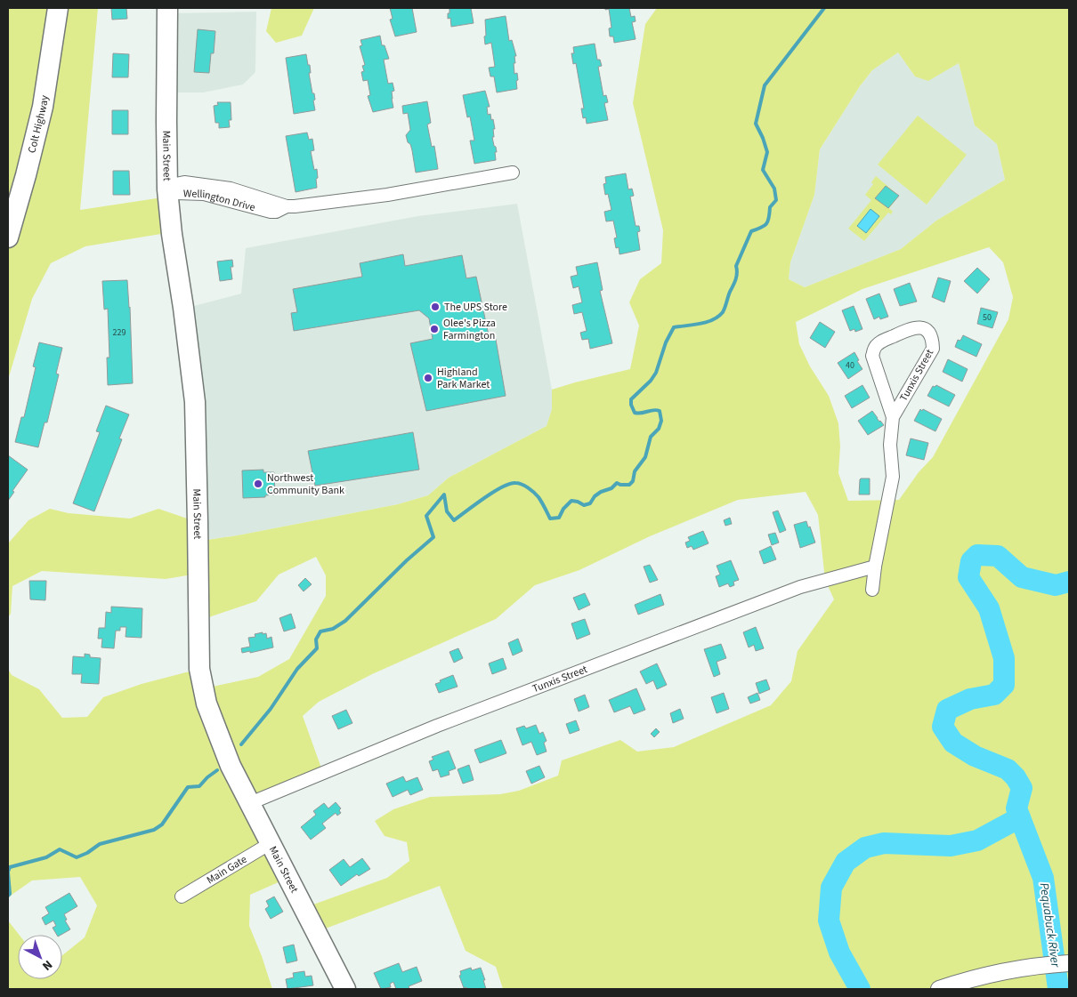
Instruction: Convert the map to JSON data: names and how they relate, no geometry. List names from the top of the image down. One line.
{"streets":{"highway":["Colt Highway","Main Street"],"street":["Wellington Drive","Tunxis Street","Main Gate"]},"crossings":[["Main Street","Wellington Drive"],["Main Street","Tunxis Street"],["Main Street","Main Gate"]],"water":["Pequabuck River"],"places":["The UPS Store","Olee's Pizza Farmington","Highland Park Market","Northwest Community Bank"],"house_numbers":["50","229","40"],"north":"bottom right"}
